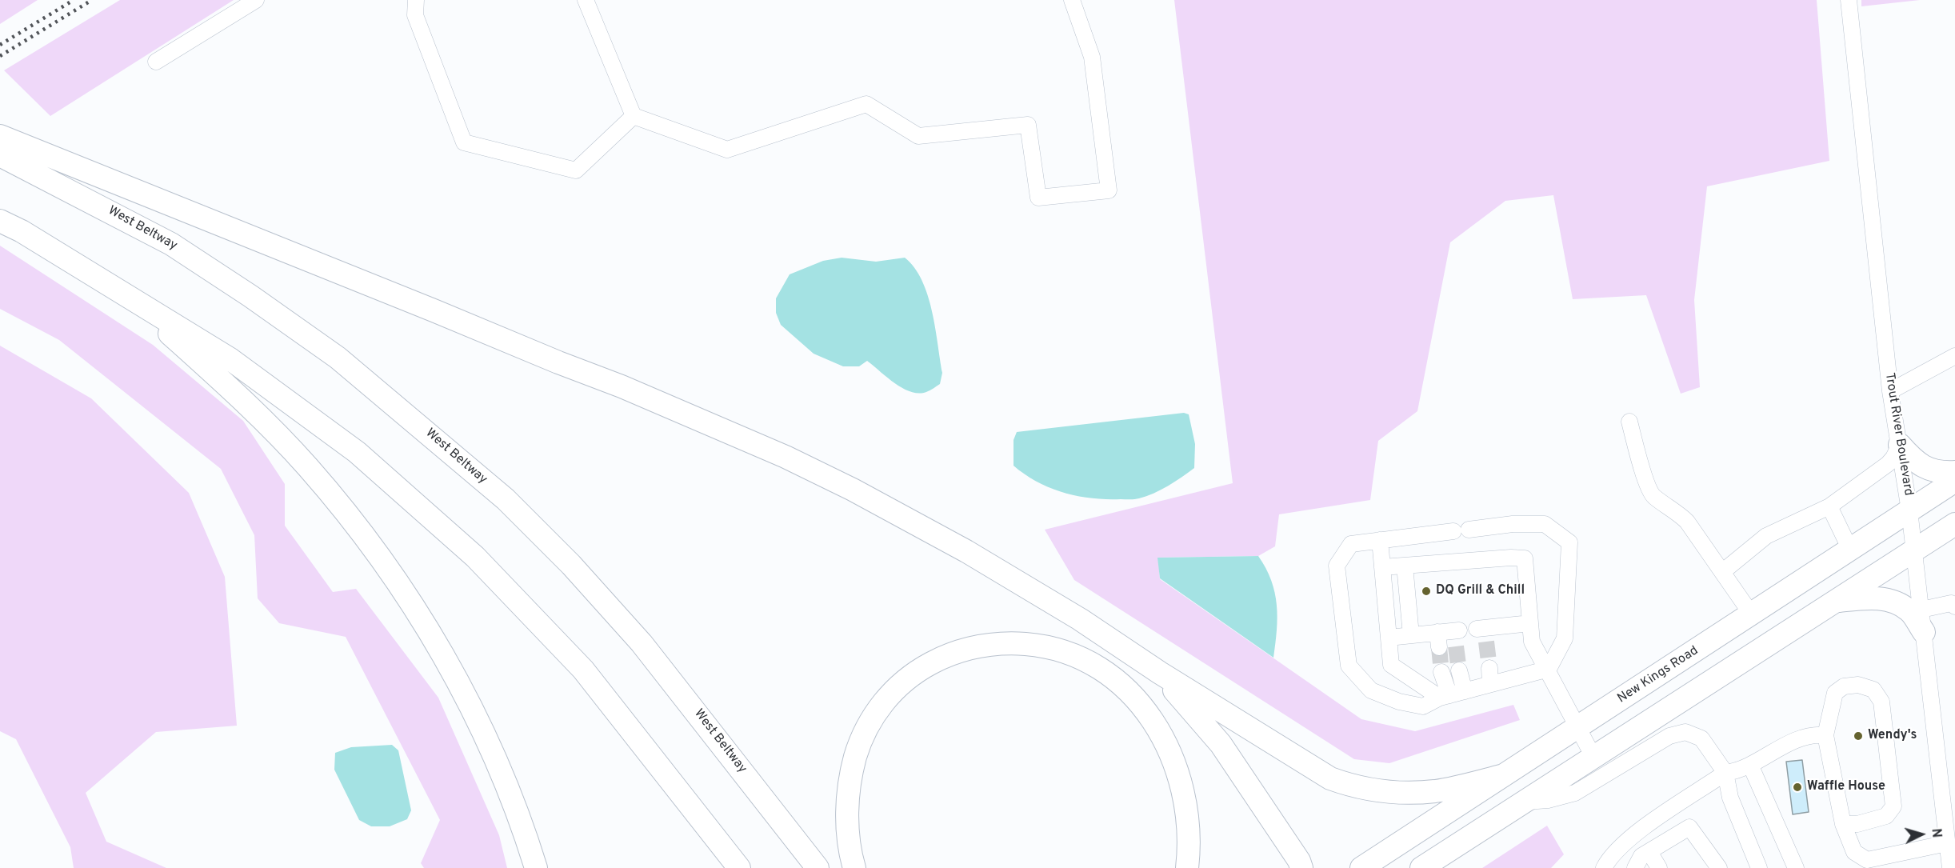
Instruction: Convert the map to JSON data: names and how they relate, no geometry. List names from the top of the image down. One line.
{"streets":{"highway":["West Beltway","New Kings Road"],"street":["Trout River Boulevard"]},"crossings":[["Trout River Boulevard","New Kings Road"]],"places":["DQ Grill & Chill","Wendy's","Waffle House"],"north":"right"}
